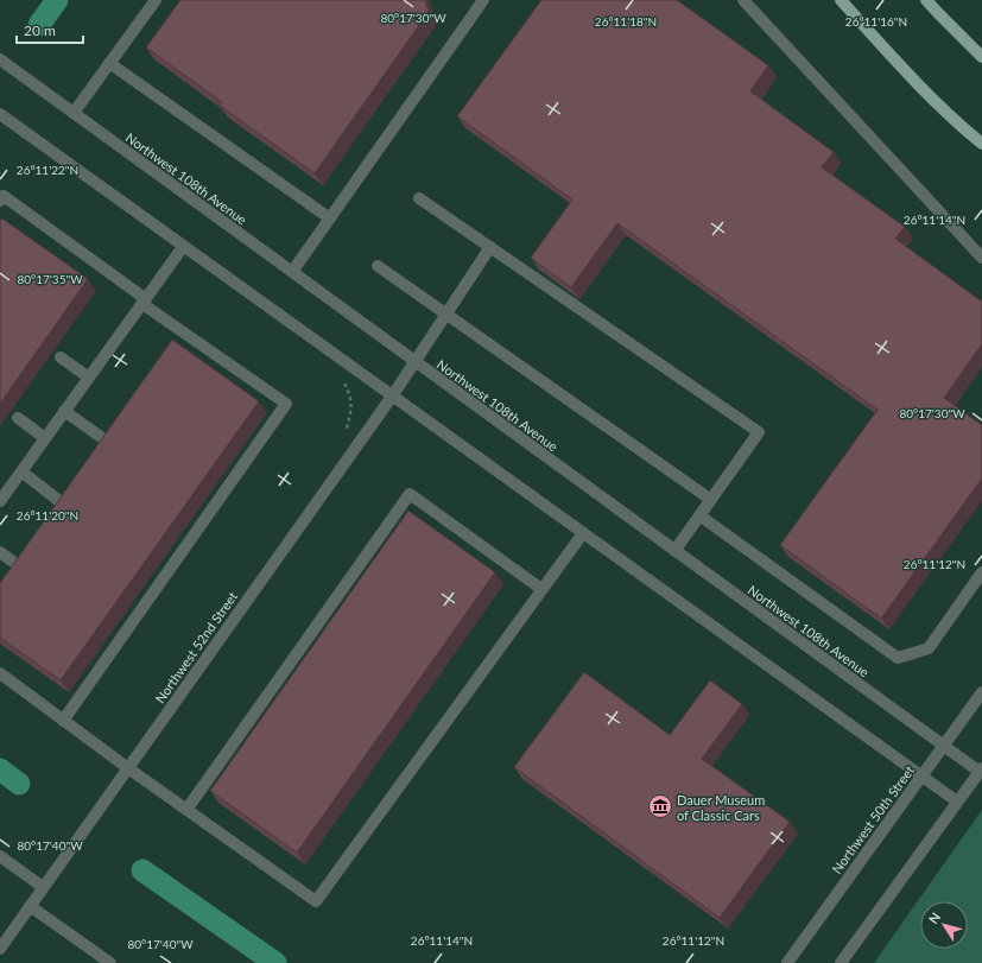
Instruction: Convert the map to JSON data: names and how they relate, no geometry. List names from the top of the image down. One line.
{"streets":{"street":["Northwest 108th Avenue","Northwest 52nd Street","Northwest 50th Street"]},"crossings":[["Northwest 108th Avenue","Northwest 52nd Street"],["Northwest 108th Avenue","Northwest 50th Street"]],"places":{"museum":["Dauer Museum of Classic Cars"]},"scale_bar":"20 m","north":"top left","coordinates":["80°17'30\"W","26°11'18\"N","26°11'16\"N","26°11'22\"N","26°11'14\"N","80°17'35\"W","26°11'20\"N","26°11'12\"N","80°17'40\"W"]}
